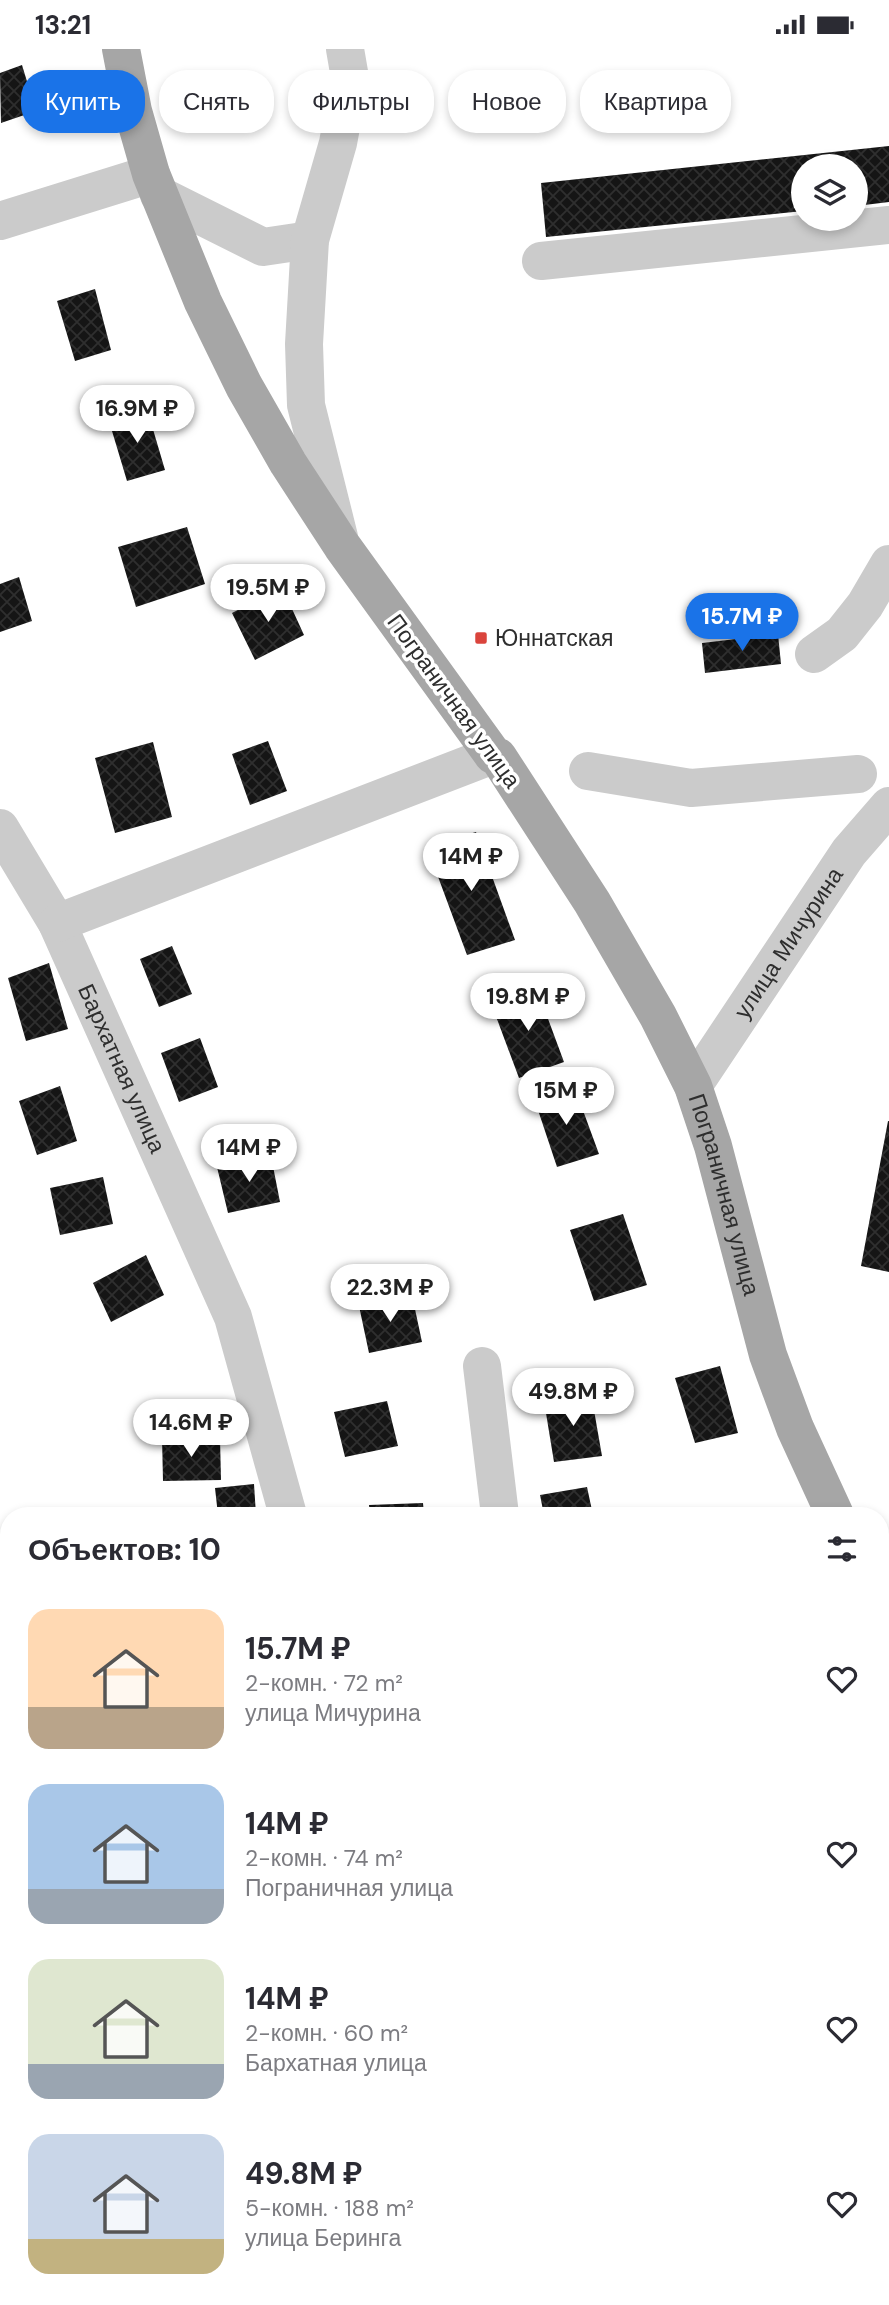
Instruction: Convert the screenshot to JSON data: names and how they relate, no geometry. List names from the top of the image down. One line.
{"streets":{"main road":["Пограничная улица"],"street":["улица Мичурина","Бархатная улица"]},"crossings":[["Пограничная улица","улица Мичурина"]],"places":{"transit":["Юннатская"]},"page":{"status":"13:21","chip":["Купить","Снять","Фильтры","Новое","Квартира"],"price":["16.9M ₽","19.5M ₽","15.7M ₽","14M ₽","19.8M ₽","15M ₽","14M ₽","22.3M ₽","49.8M ₽","14.6M ₽"],"heading":"Объектов: 10","list":[{"name":"15.7M ₽","note":"2-комн. · 72 m² · улица Мичурина"},{"name":"14M ₽","note":"2-комн. · 74 m² · Пограничная улица"},{"name":"14M ₽","note":"2-комн. · 60 m² · Бархатная улица"},{"name":"49.8M ₽","note":"5-комн. · 188 m² · улица Беринга"}]}}
